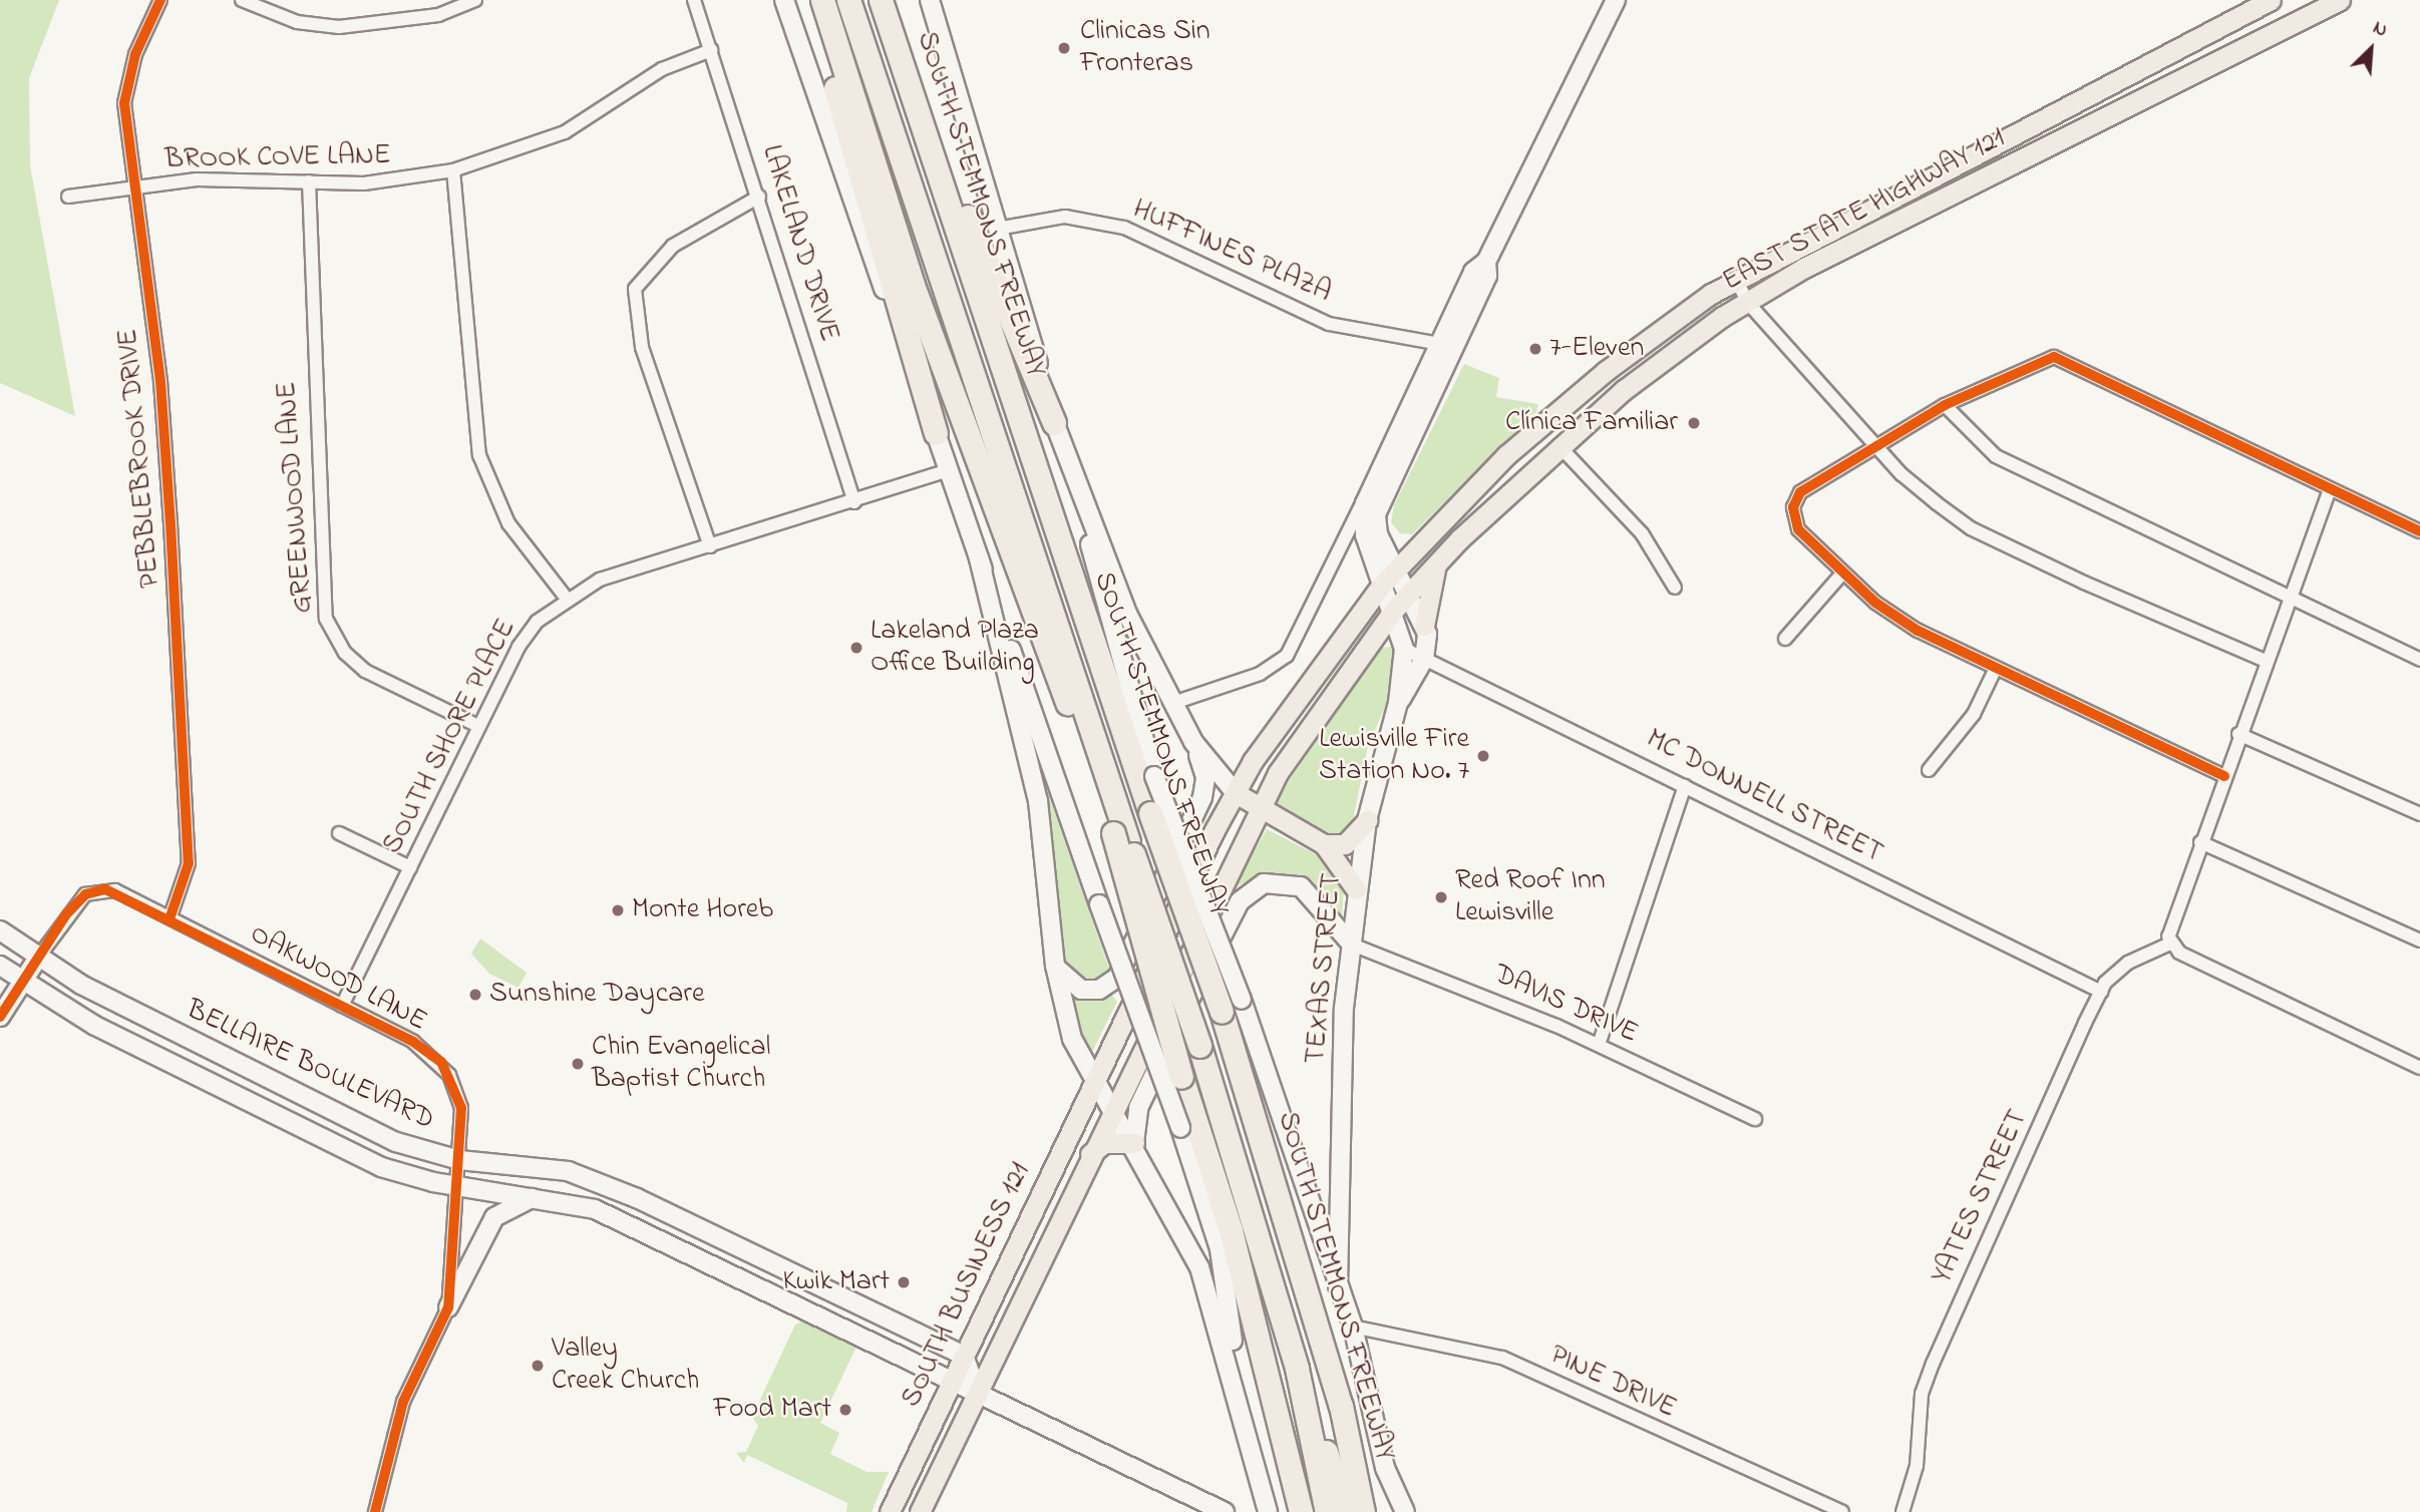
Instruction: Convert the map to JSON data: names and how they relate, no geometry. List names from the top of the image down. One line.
{"streets":{"highway":["SOUTH STEMMONS FREEWAY"],"main road":["EAST STATE HIGHWAY 121","TEXAS STREET","BELLAIRE BOULEVARD","SOUTH BUSINESS 121"],"street":["BROOK COVE LANE","LAKELAND DRIVE","HUFFINES PLAZA","PEBBLEBROOK DRIVE","GREENWOOD LANE","SOUTH SHORE PLACE","MC DONNELL STREET","OAKWOOD LANE","DAVIS DRIVE","YATES STREET","PINE DRIVE"]},"crossings":[["BROOK COVE LANE","LAKELAND DRIVE"],["BROOK COVE LANE","PEBBLEBROOK DRIVE"],["BROOK COVE LANE","GREENWOOD LANE"],["SOUTH STEMMONS FREEWAY","EAST STATE HIGHWAY 121"],["SOUTH STEMMONS FREEWAY","HUFFINES PLAZA"],["SOUTH STEMMONS FREEWAY","TEXAS STREET"],["SOUTH STEMMONS FREEWAY","PINE DRIVE"],["EAST STATE HIGHWAY 121","TEXAS STREET"],["EAST STATE HIGHWAY 121","SOUTH BUSINESS 121"],["LAKELAND DRIVE","SOUTH SHORE PLACE"],["PEBBLEBROOK DRIVE","OAKWOOD LANE"],["GREENWOOD LANE","SOUTH SHORE PLACE"],["SOUTH SHORE PLACE","OAKWOOD LANE"],["MC DONNELL STREET","TEXAS STREET"],["MC DONNELL STREET","YATES STREET"],["TEXAS STREET","DAVIS DRIVE"],["OAKWOOD LANE","BELLAIRE BOULEVARD"],["BELLAIRE BOULEVARD","SOUTH BUSINESS 121"]],"places":["Clinicas Sin Fronteras","7-Eleven","Clínica Familiar","Lakeland Plaza Office Building","Lewisville Fire Station No. 7","Red Roof Inn Lewisville","Monte Horeb","Sunshine Daycare","Chin Evangelical Baptist Church","Kwik Mart","Valley Creek Church","Food Mart"],"north":"top right"}
